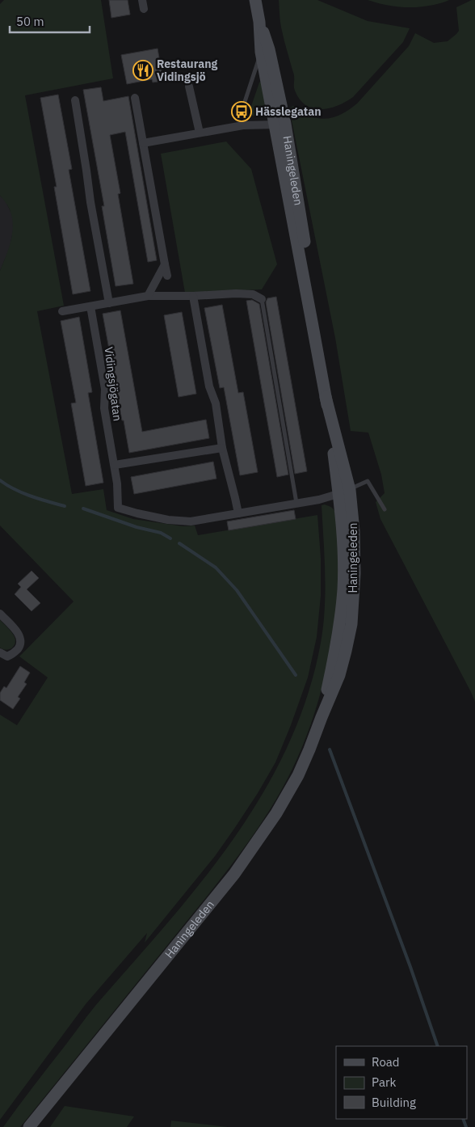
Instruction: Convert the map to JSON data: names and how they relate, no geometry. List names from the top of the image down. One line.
{"streets":{"main road":["Haningeleden"],"street":["Vidingsjögatan"]},"crossings":[["Haningeleden","Vidingsjögatan"]],"places":{"restaurant":["Restaurang Vidingsjö"],"bus stop":["Hässlegatan"]},"legend":["Road","Park","Building"],"scale_bar":"50 m"}
